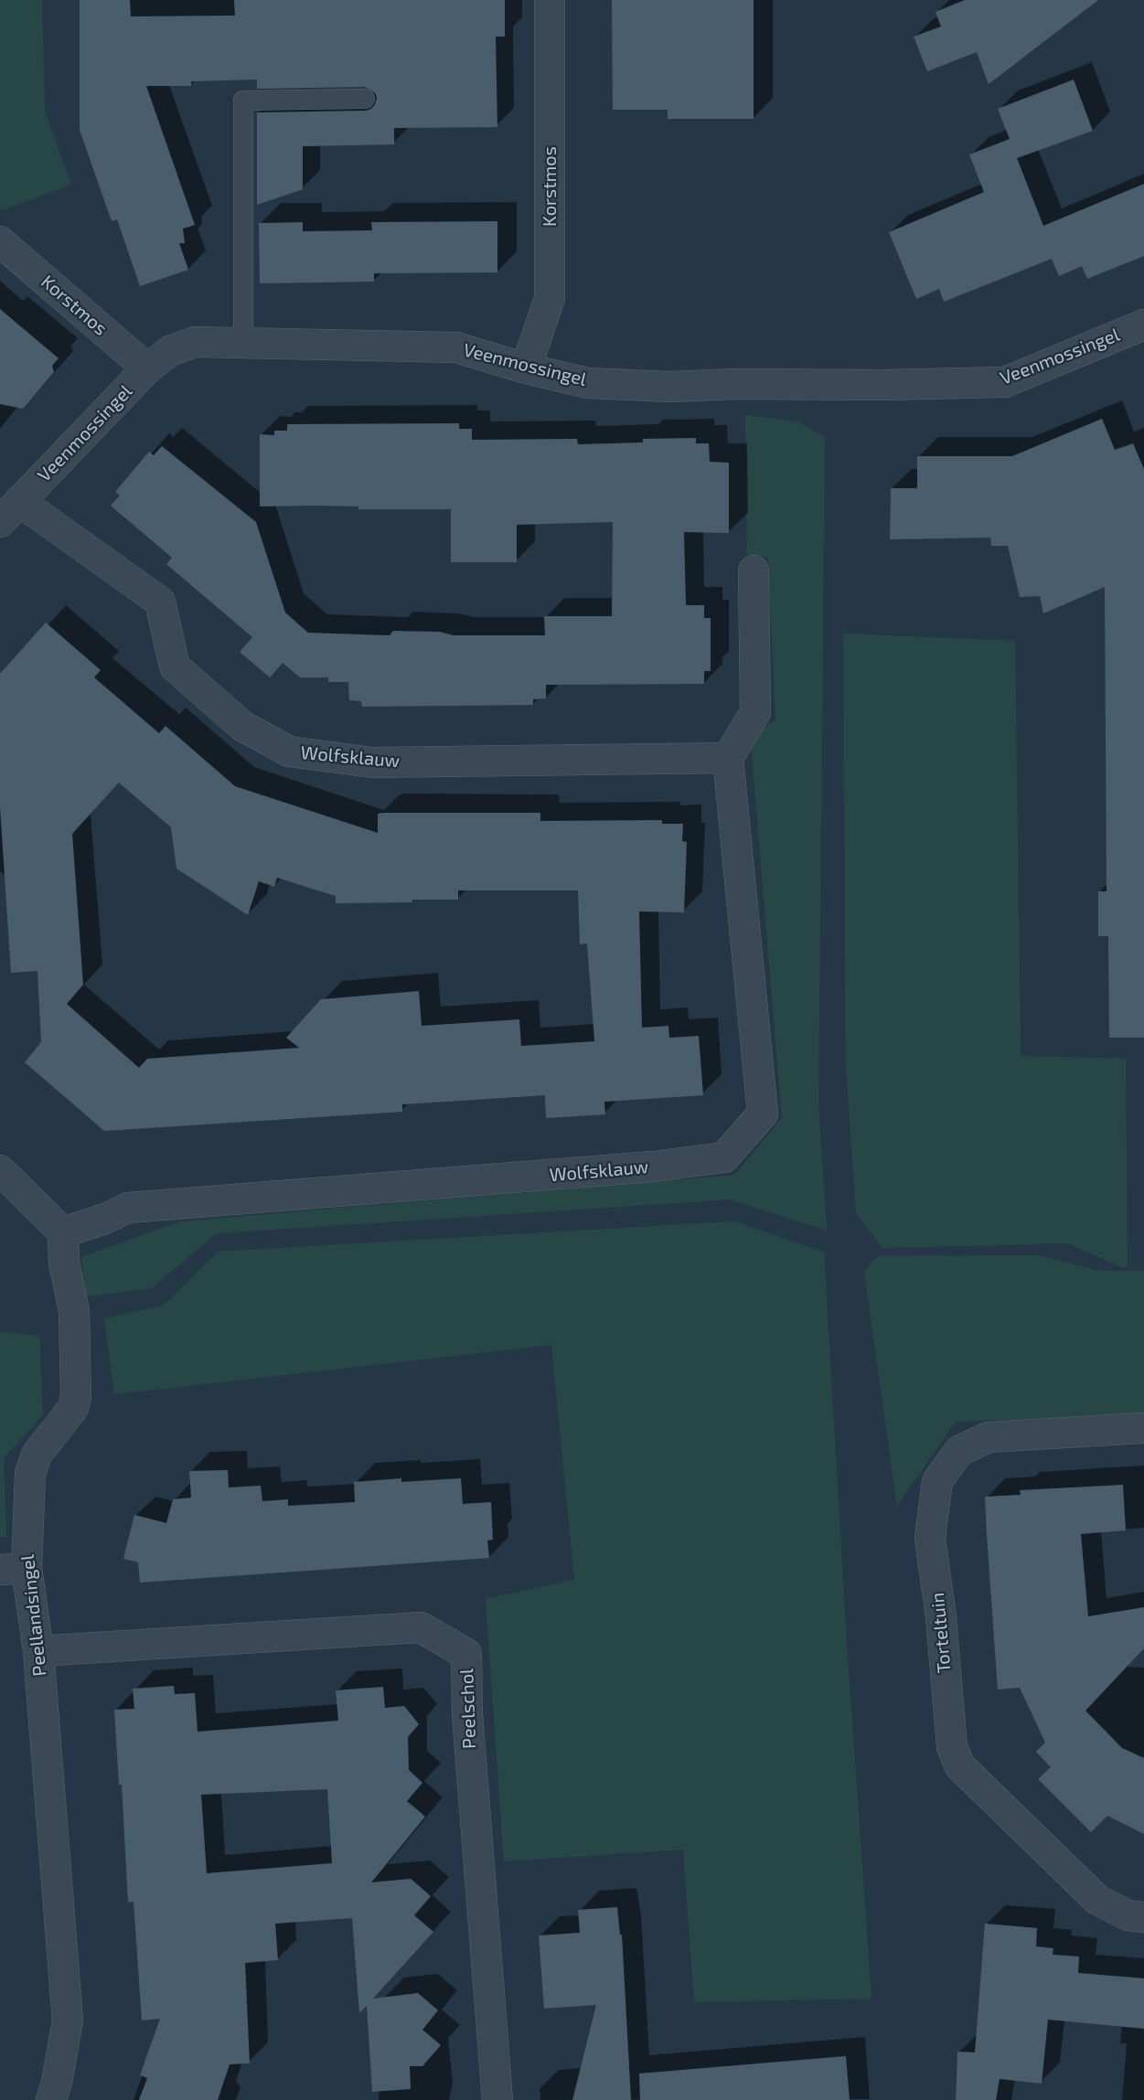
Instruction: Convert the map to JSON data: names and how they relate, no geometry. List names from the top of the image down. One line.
{"streets":{"street":["Korstmos","Veenmossingel","Wolfsklauw","Peellandsingel","Torteltuin","Peelschol"]},"crossings":[["Korstmos","Veenmossingel"],["Veenmossingel","Wolfsklauw"],["Wolfsklauw","Peellandsingel"],["Peellandsingel","Peelschol"]]}
